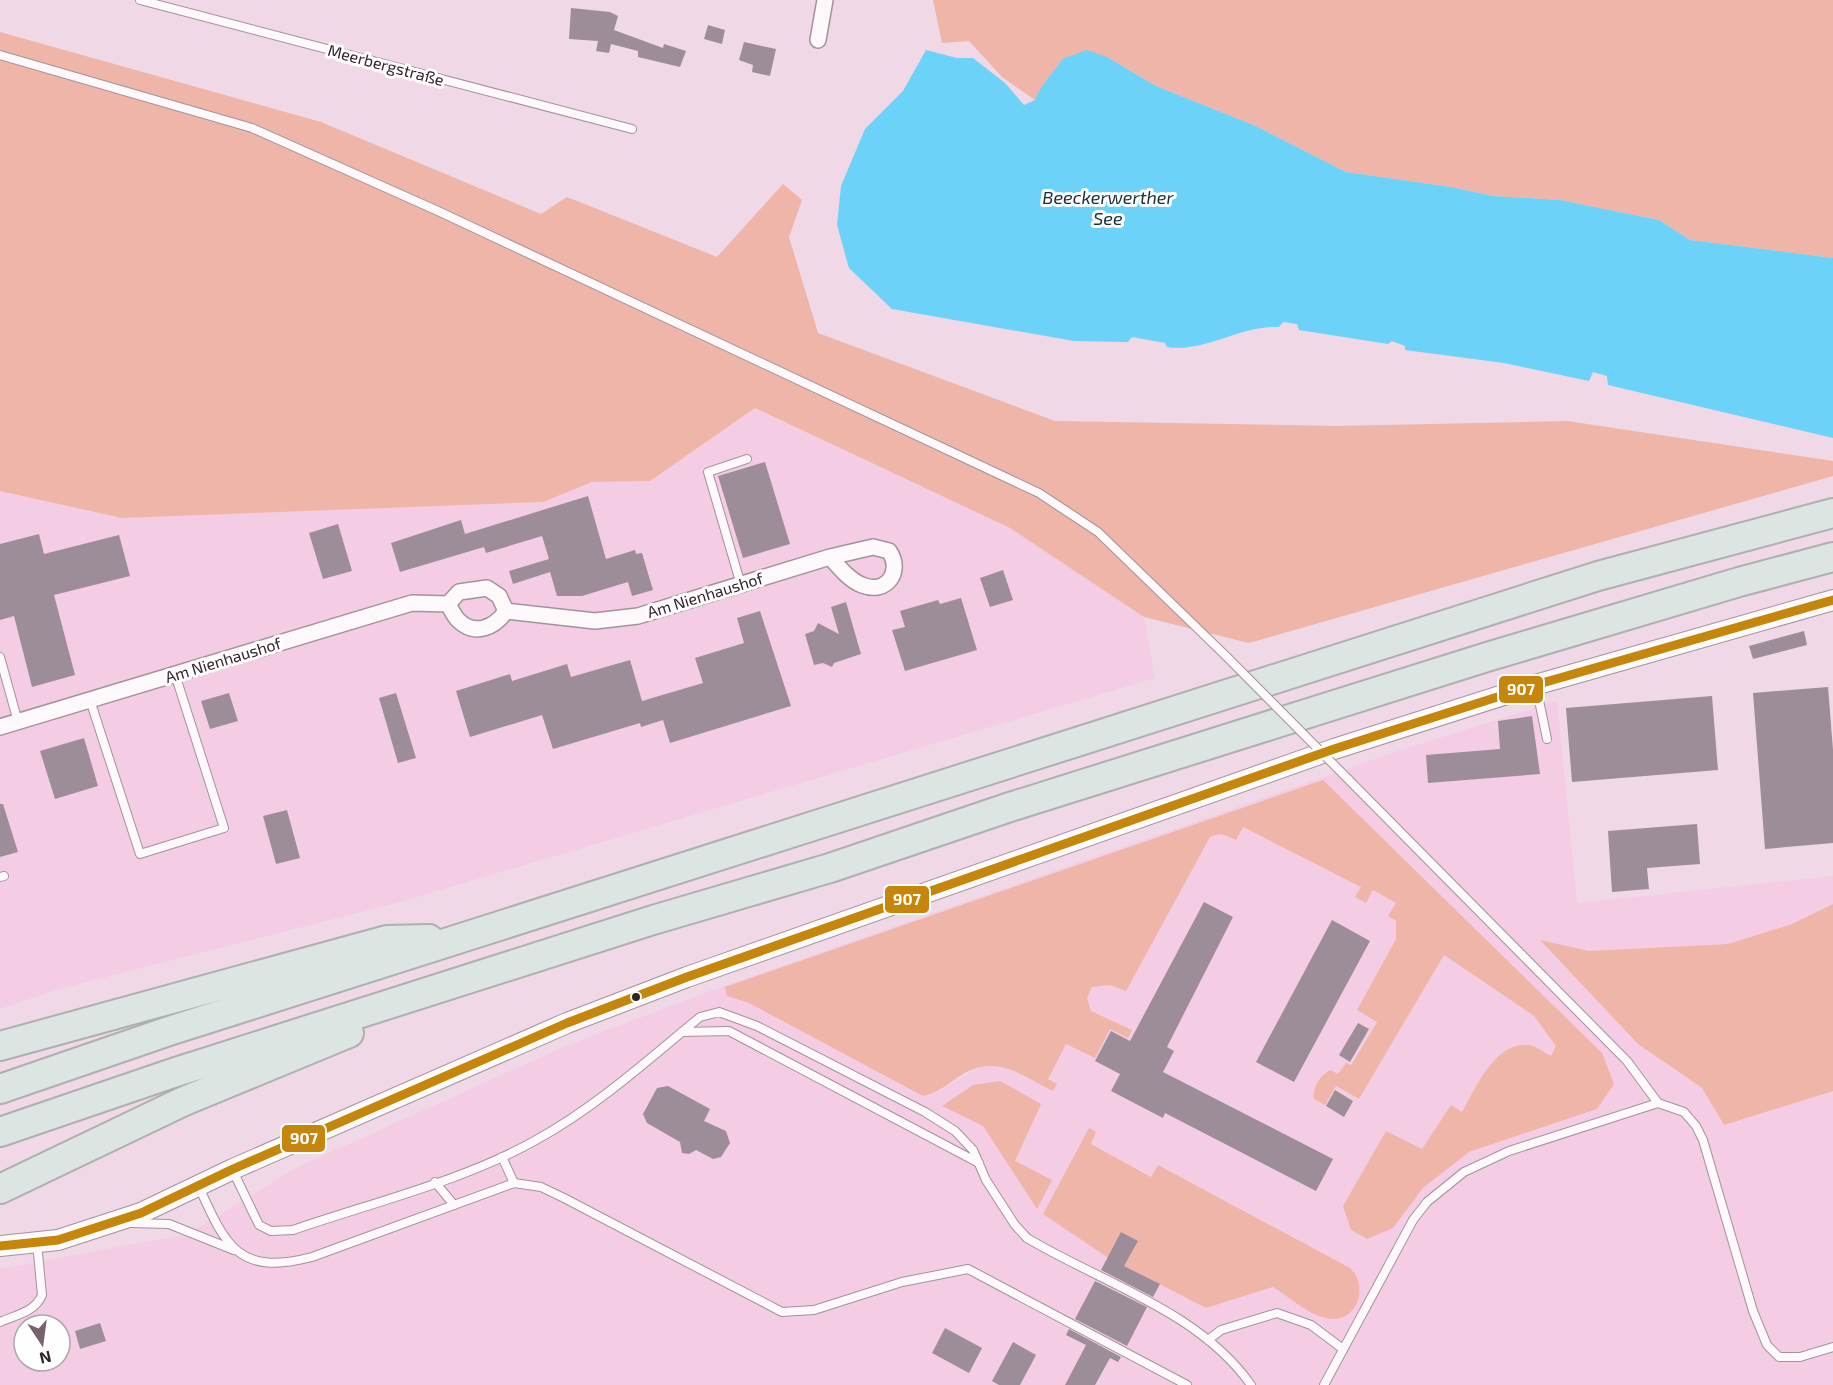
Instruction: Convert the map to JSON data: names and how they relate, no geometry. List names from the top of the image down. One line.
{"streets":{"street":["Am Nienhaushof"],"lane":["Meerbergstraße"]},"water":["Beeckerwerther See"],"lines":["transit line 907"],"north":"bottom"}
